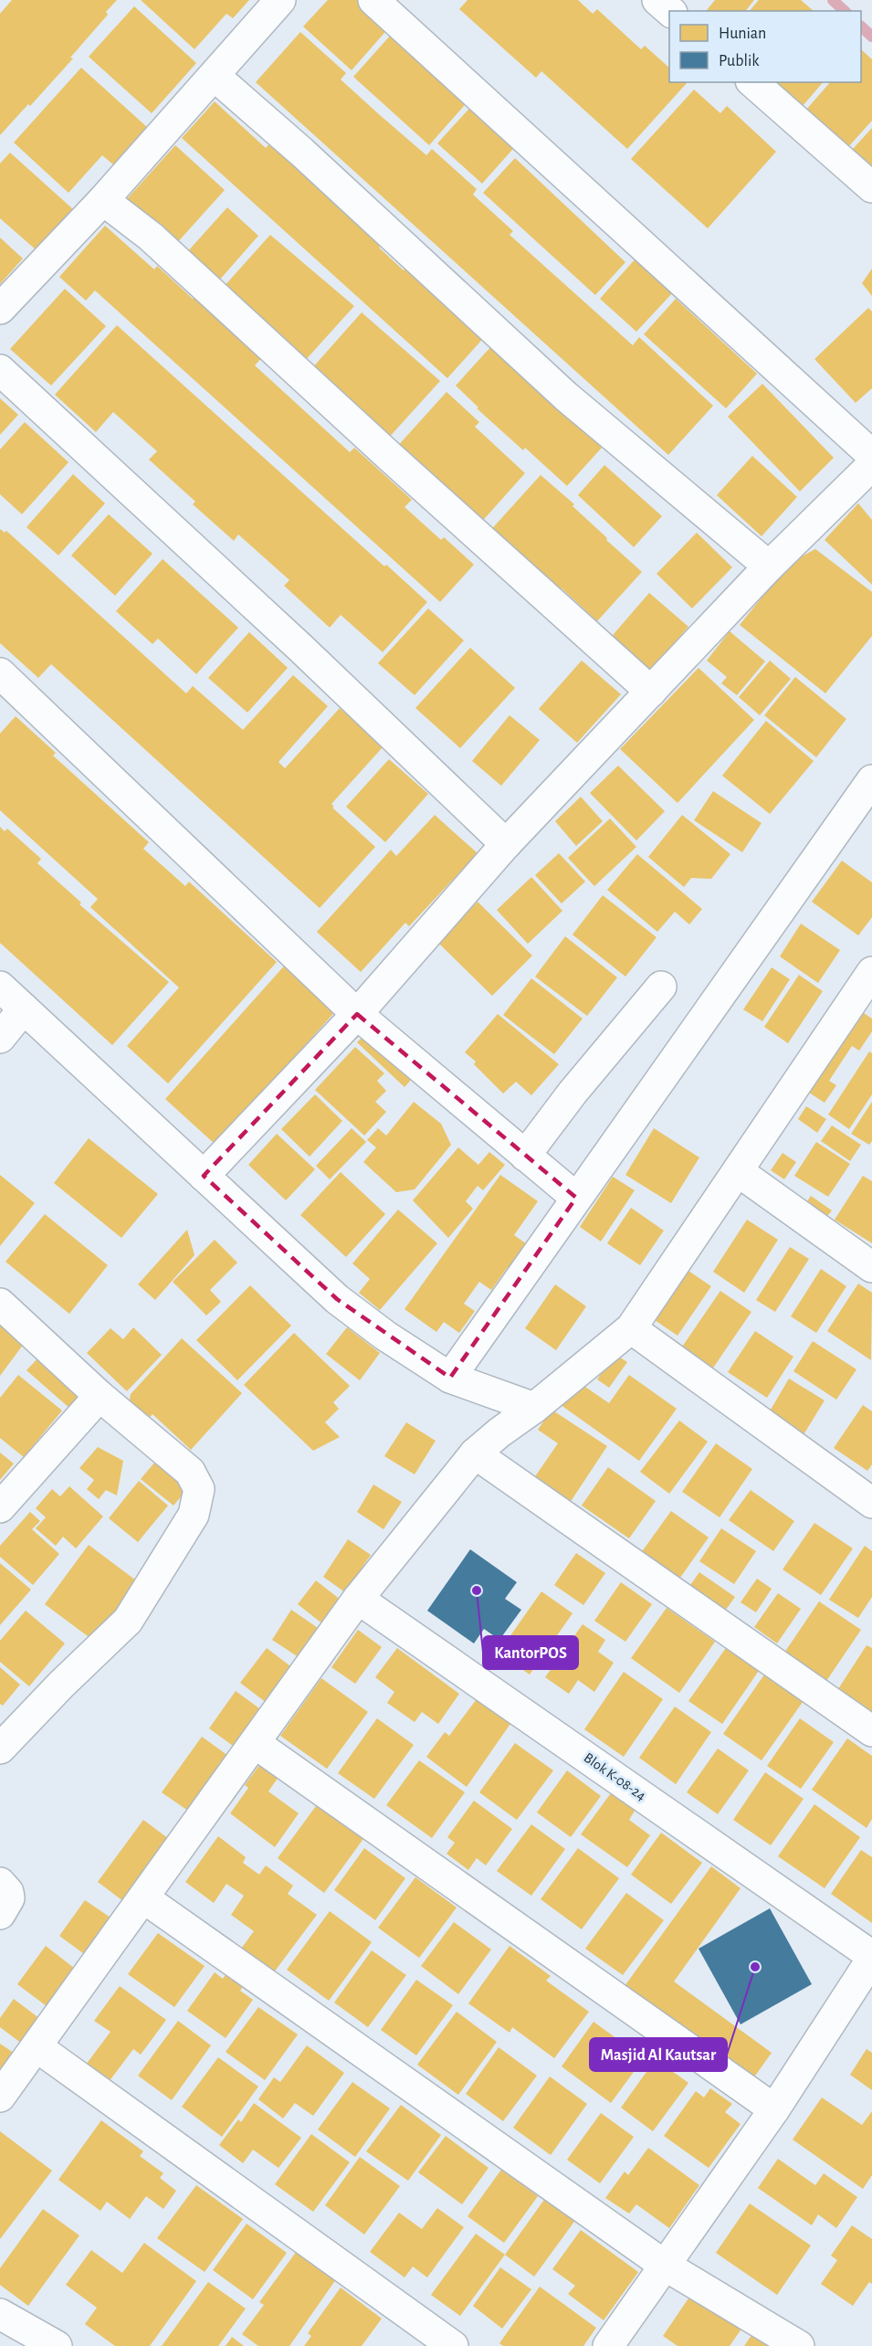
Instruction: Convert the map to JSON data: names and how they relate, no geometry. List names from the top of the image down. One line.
{"streets":{"street":["Blok K-08-24"]},"places":["KantorPOS","Masjid Al Kautsar"],"legend":["Hunian","Publik"]}
